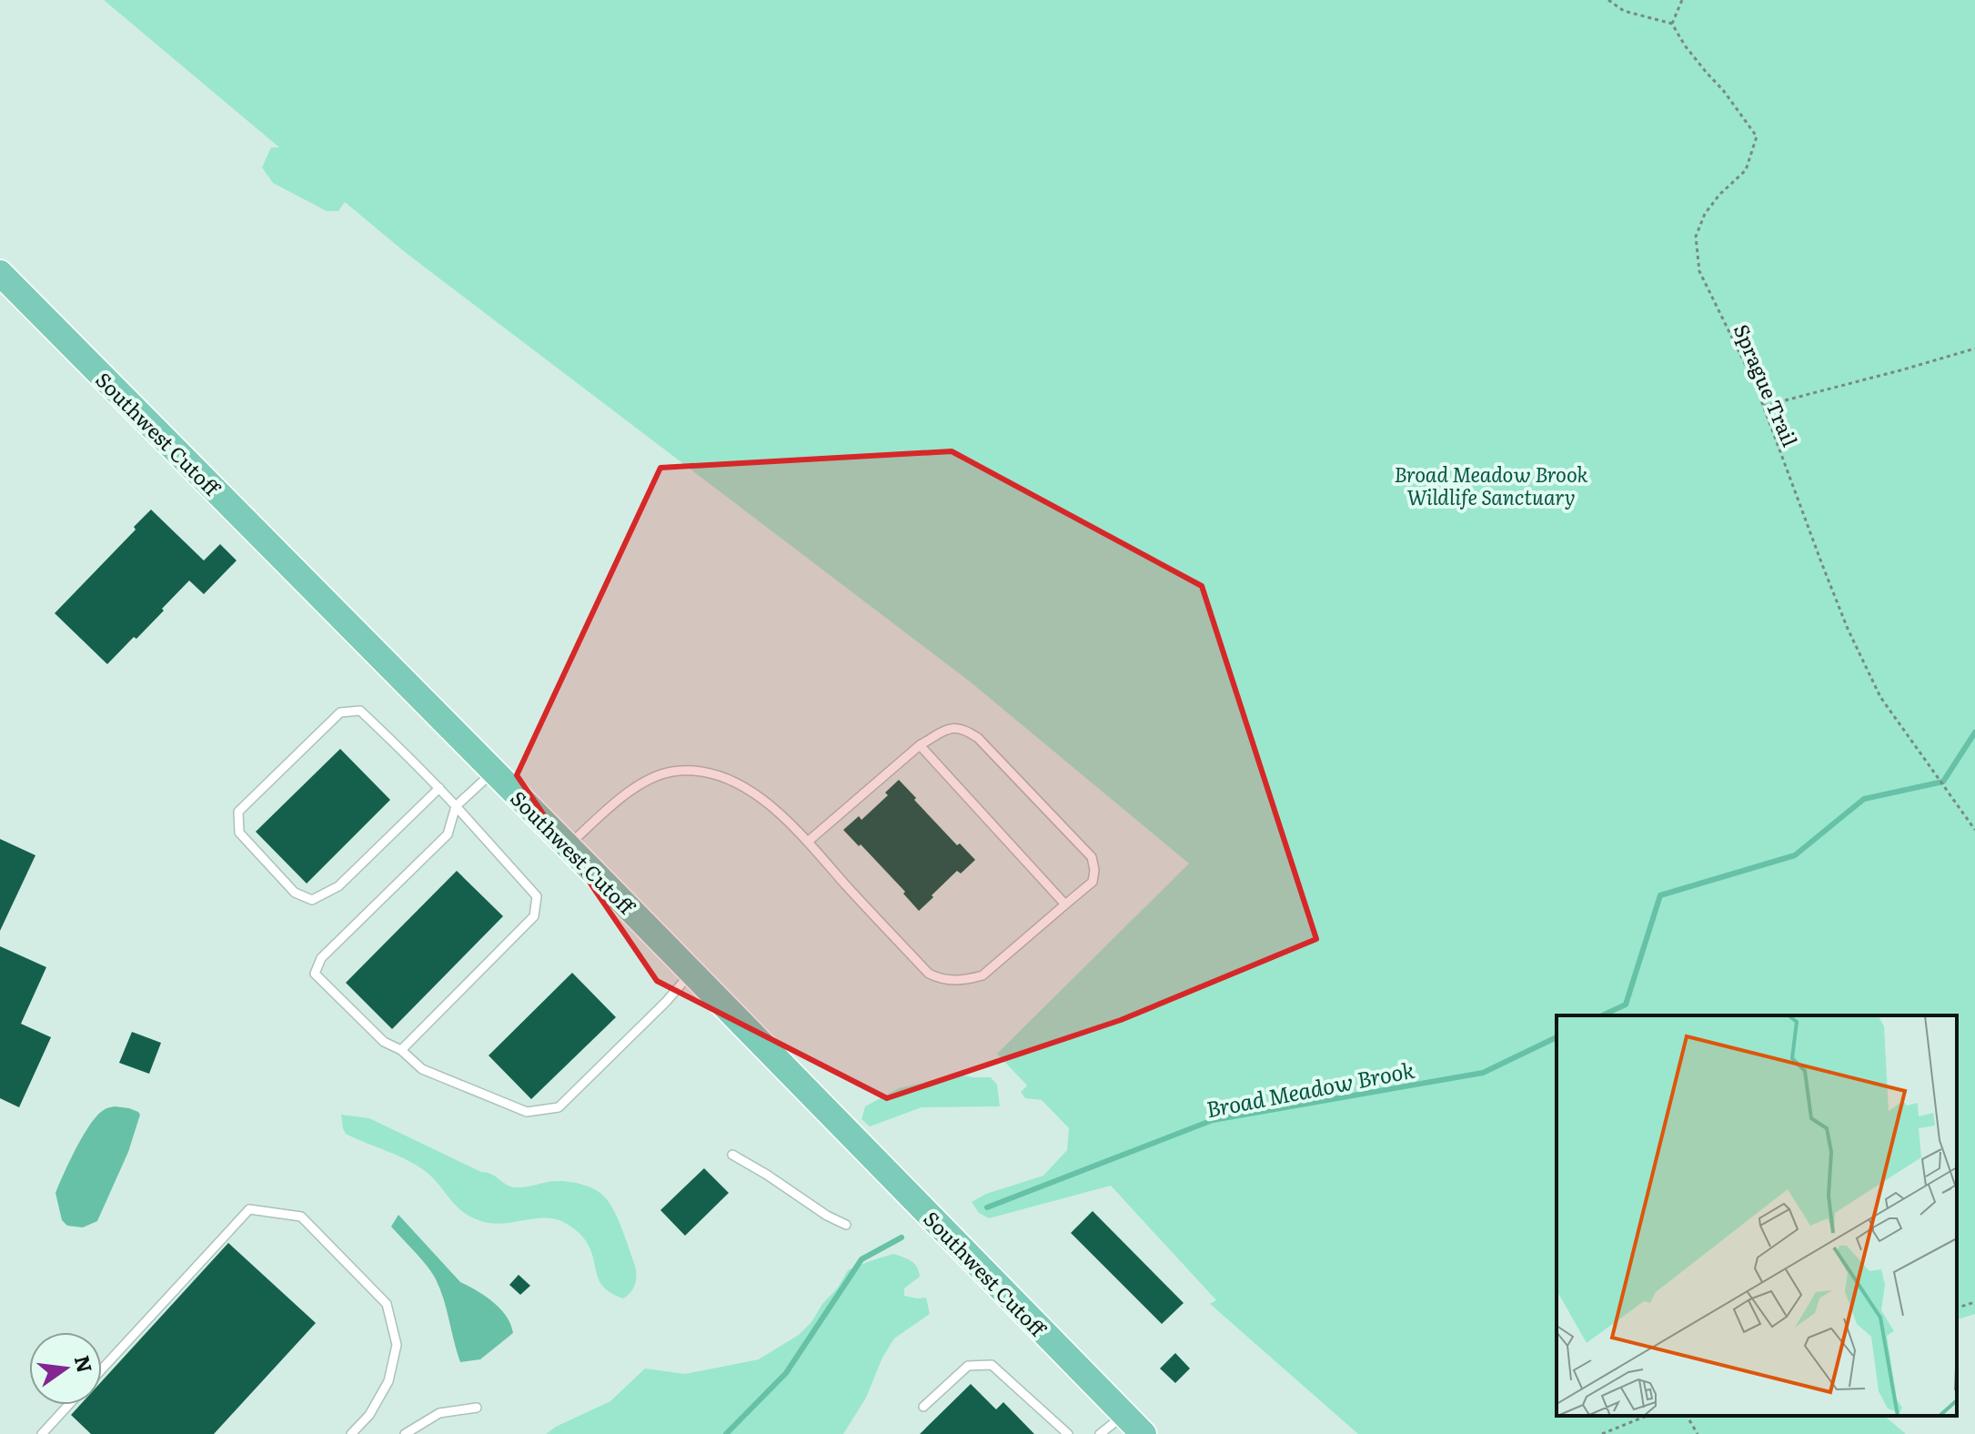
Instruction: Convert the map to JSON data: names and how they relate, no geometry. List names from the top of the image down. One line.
{"streets":{"main road":["Southwest Cutoff"],"path":["Sprague Trail"]},"water":["Broad Meadow Brook"],"parks":["Broad Meadow Brook Wildlife Sanctuary"],"north":"right"}
